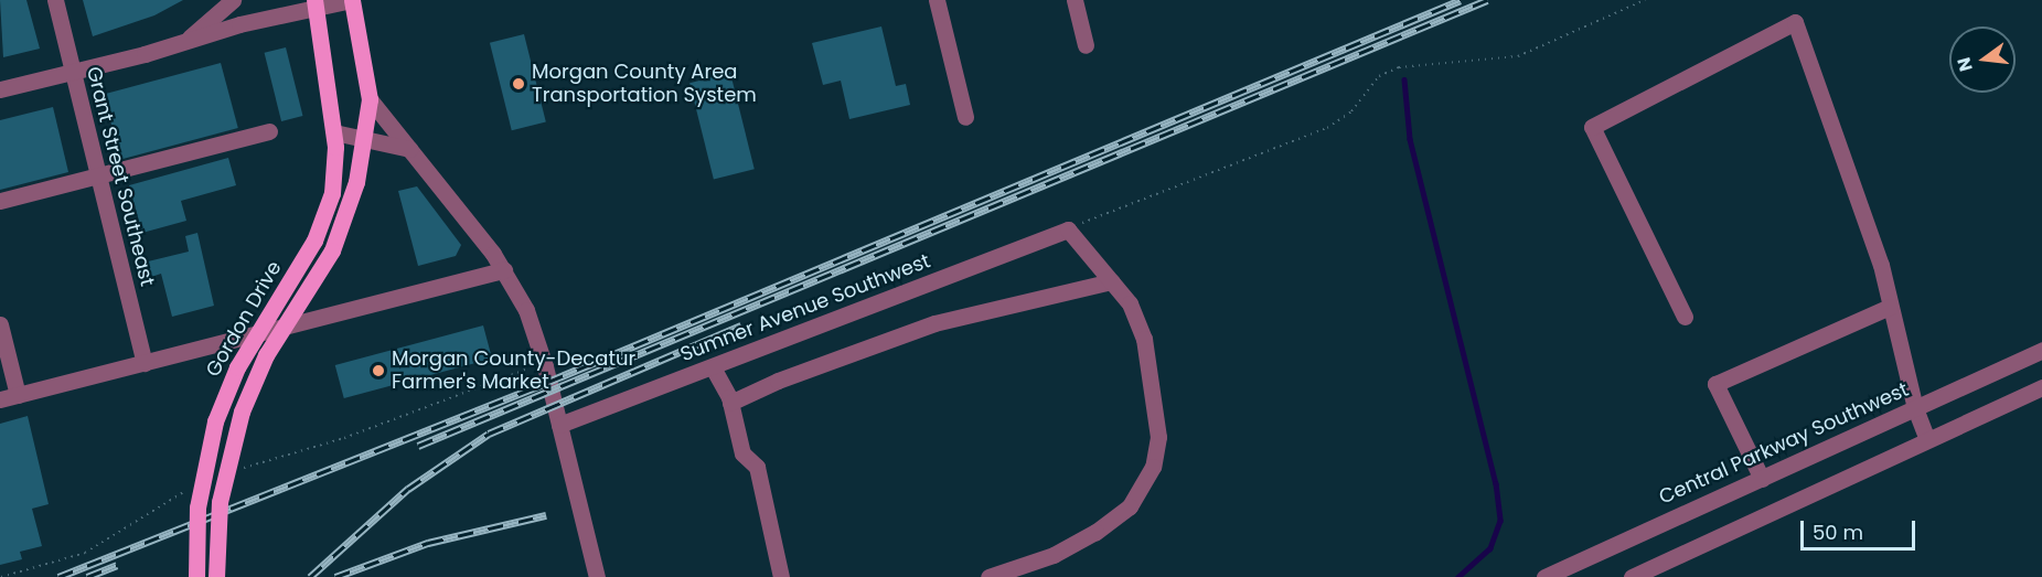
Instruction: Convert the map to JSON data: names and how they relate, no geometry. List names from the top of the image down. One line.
{"streets":{"main road":["Gordon Drive"],"street":["Grant Street Southeast","Sumner Avenue Southwest","Central Parkway Southwest"]},"places":["Morgan County Area Transportation System","Morgan County-Decatur Farmer's Market"],"scale_bar":"50 m","north":"left"}
